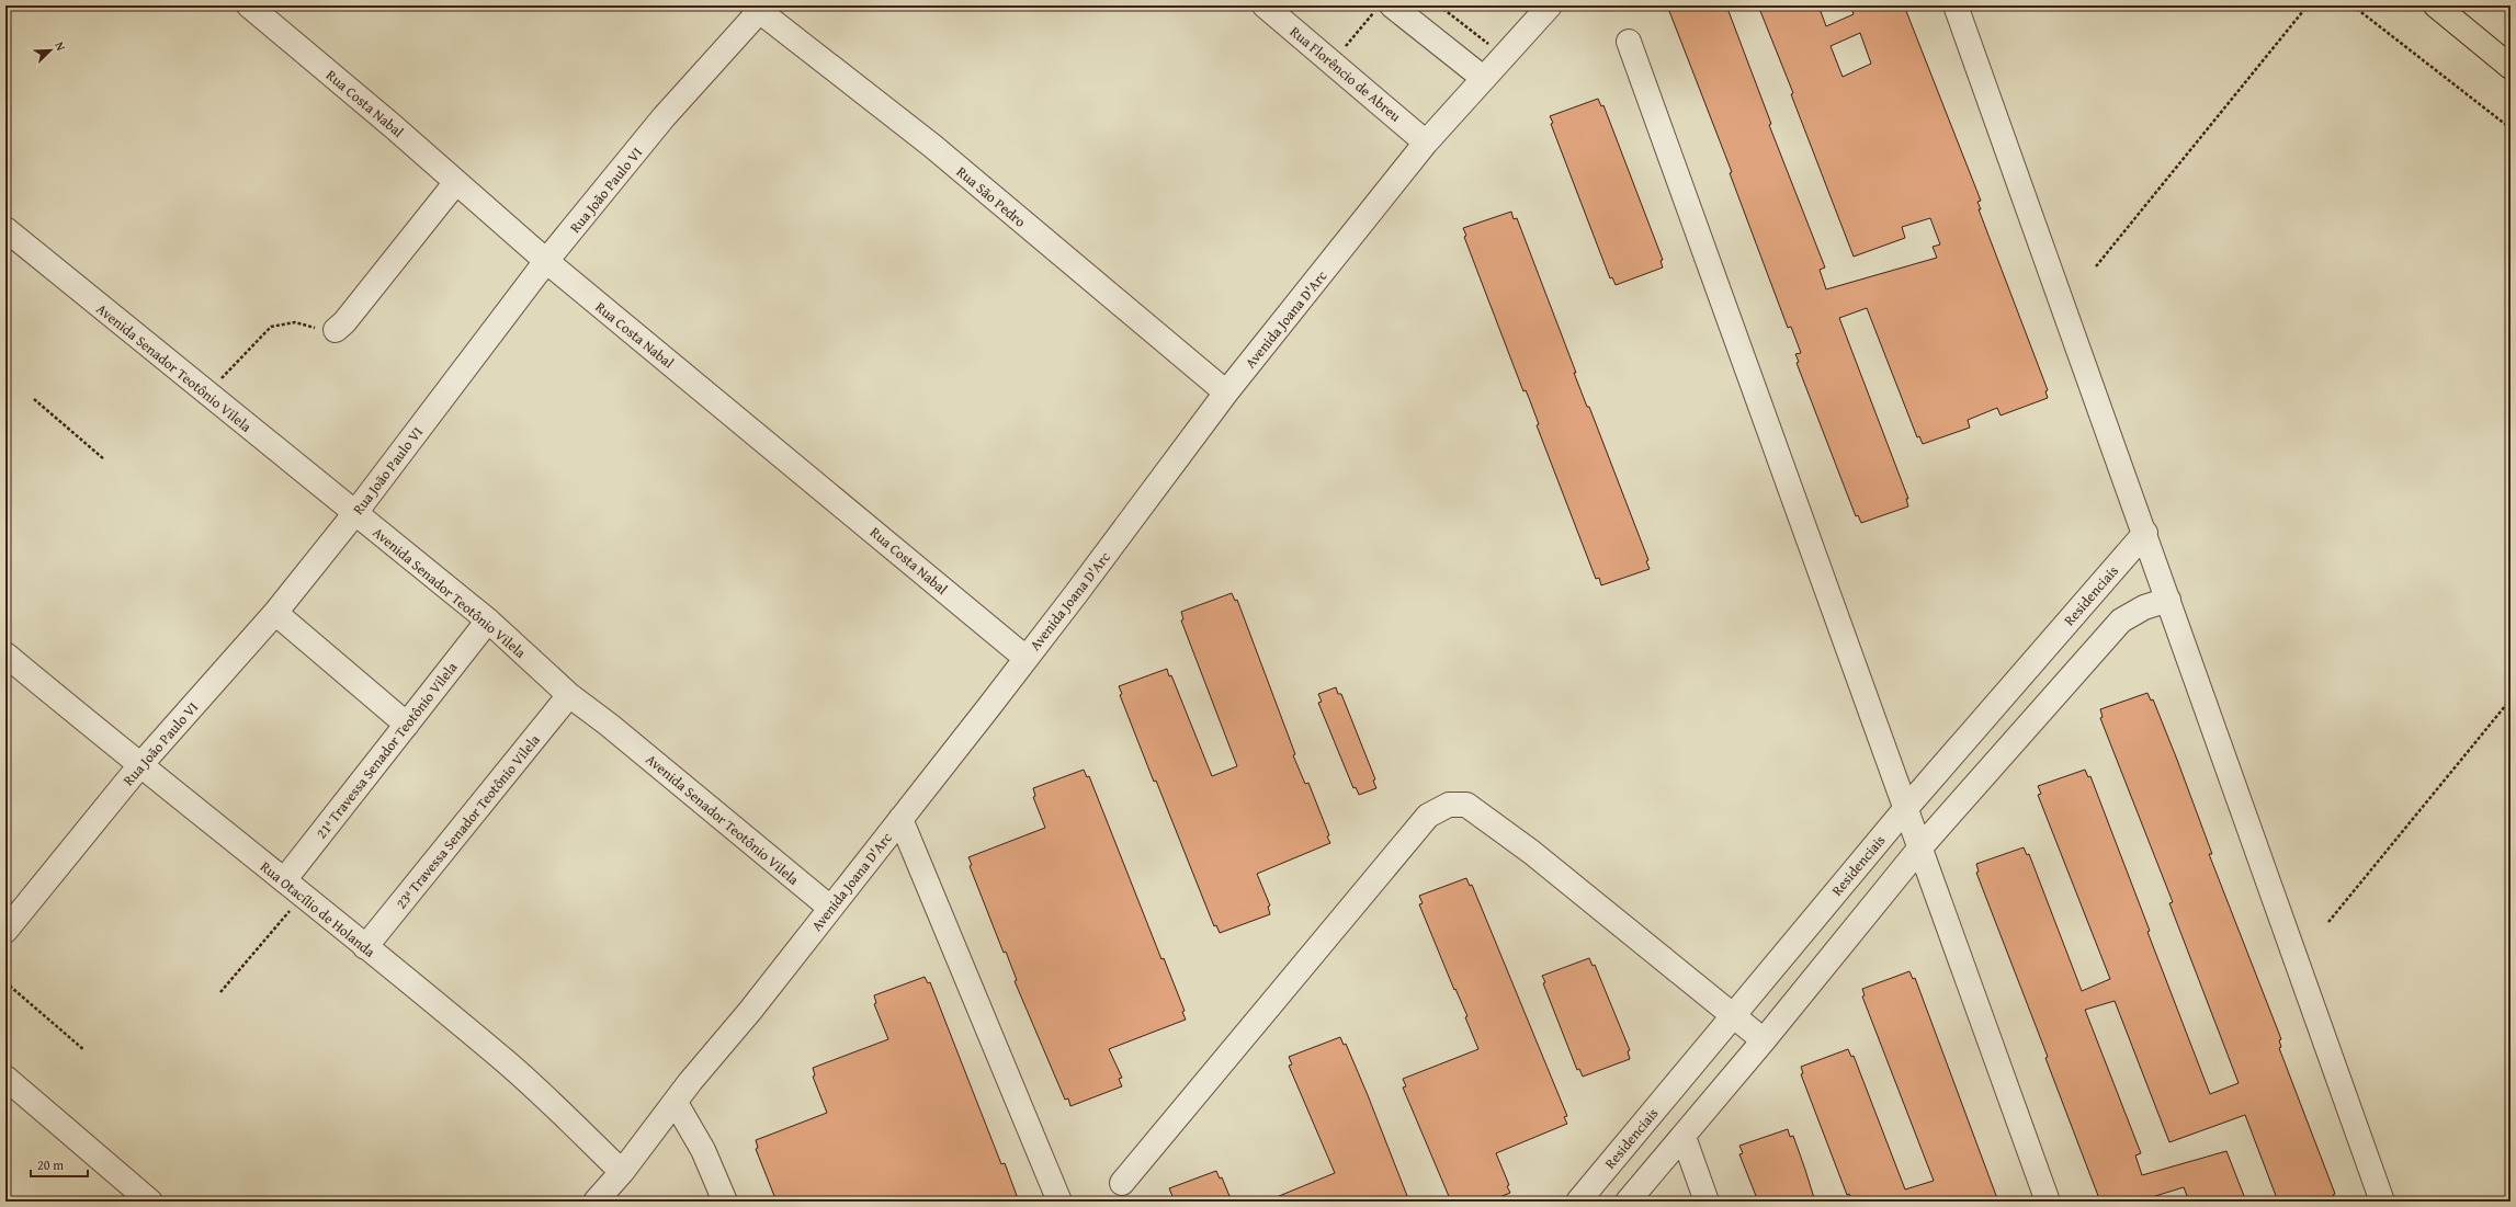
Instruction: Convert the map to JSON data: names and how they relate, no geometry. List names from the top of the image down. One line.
{"streets":{"street":["Rua Florêncio de Abreu","Rua Costa Nabal","Rua João Paulo VI","Rua São Pedro","Avenida Joana D'Arc","Avenida Senador Teotônio Vilela","Residenciais","21ª Travessa Senador Teotônio Vilela","23ª Travessa Senador Teotônio Vilela","Rua Otacílio de Holanda"]},"crossings":[["Rua Florêncio de Abreu","Avenida Joana D'Arc"],["Rua Costa Nabal","Rua João Paulo VI"],["Rua Costa Nabal","Avenida Joana D'Arc"],["Rua João Paulo VI","Rua São Pedro"],["Rua João Paulo VI","Avenida Senador Teotônio Vilela"],["Rua João Paulo VI","Rua Otacílio de Holanda"],["Rua São Pedro","Avenida Joana D'Arc"],["Avenida Joana D'Arc","Avenida Senador Teotônio Vilela"],["Avenida Joana D'Arc","Rua Otacílio de Holanda"],["Avenida Senador Teotônio Vilela","21ª Travessa Senador Teotônio Vilela"],["Avenida Senador Teotônio Vilela","23ª Travessa Senador Teotônio Vilela"],["21ª Travessa Senador Teotônio Vilela","Rua Otacílio de Holanda"],["23ª Travessa Senador Teotônio Vilela","Rua Otacílio de Holanda"]],"scale_bar":"20 m","north":"top right"}
